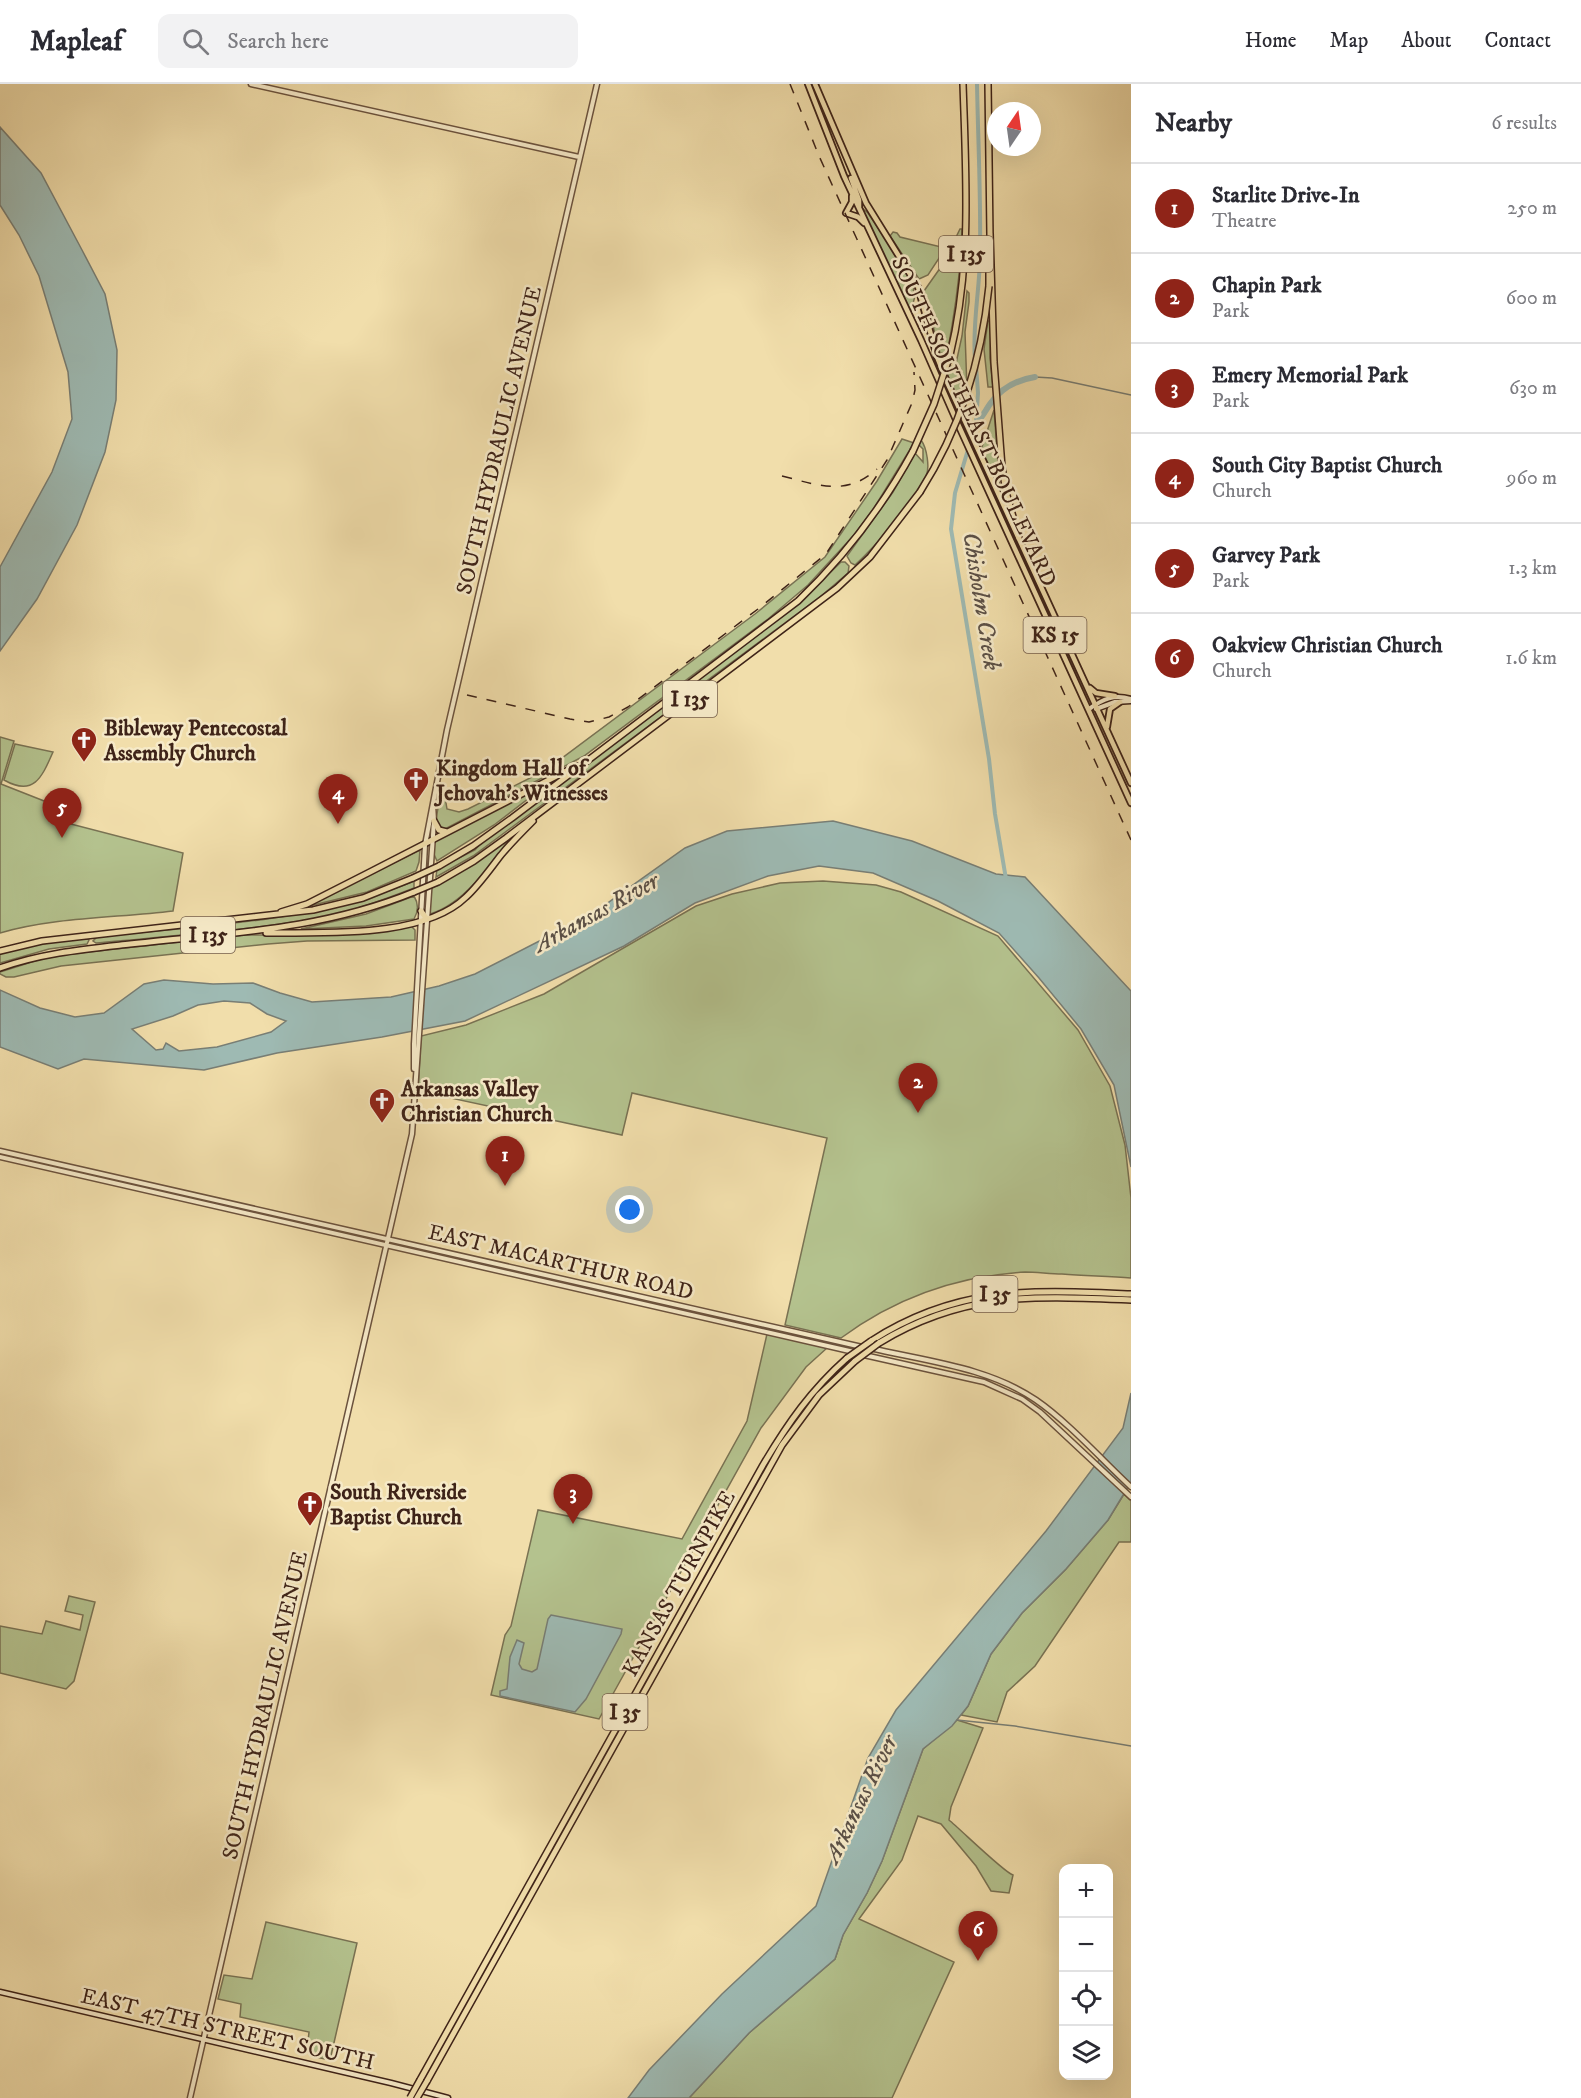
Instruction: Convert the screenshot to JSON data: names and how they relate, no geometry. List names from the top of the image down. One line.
{"streets":{"highway":["I 135","I 35","KANSAS TURNPIKE"],"main road":["SOUTH SOUTHEAST BOULEVARD","KS 15"],"street":["SOUTH HYDRAULIC AVENUE","EAST MACARTHUR ROAD","EAST 47TH STREET SOUTH"]},"crossings":[["SOUTH HYDRAULIC AVENUE","EAST MACARTHUR ROAD"],["SOUTH HYDRAULIC AVENUE","EAST 47TH STREET SOUTH"]],"water":["Chisholm Creek","Arkansas River"],"places":{"church":["Bibleway Pentecostal Assembly Church","Kingdom Hall of Jehovah's Witnesses","Arkansas Valley Christian Church","South Riverside Baptist Church"]},"north":"top","page":{"header":"Mapleaf","search":"Search here","nav":["Home","Map","About","Contact"],"heading":["Nearby","6 results"],"list":[{"mark":"1","name":"Starlite Drive-In","note":"Theatre","value":"250 m"},{"mark":"2","name":"Chapin Park","note":"Park","value":"600 m"},{"mark":"3","name":"Emery Memorial Park","note":"Park","value":"630 m"},{"mark":"4","name":"South City Baptist Church","note":"Church","value":"960 m"},{"mark":"5","name":"Garvey Park","note":"Park","value":"1.3 km"},{"mark":"6","name":"Oakview Christian Church","note":"Church","value":"1.6 km"}],"pins":["4","5","2","1","3","6"],"map_buttons":["+","−"]}}
